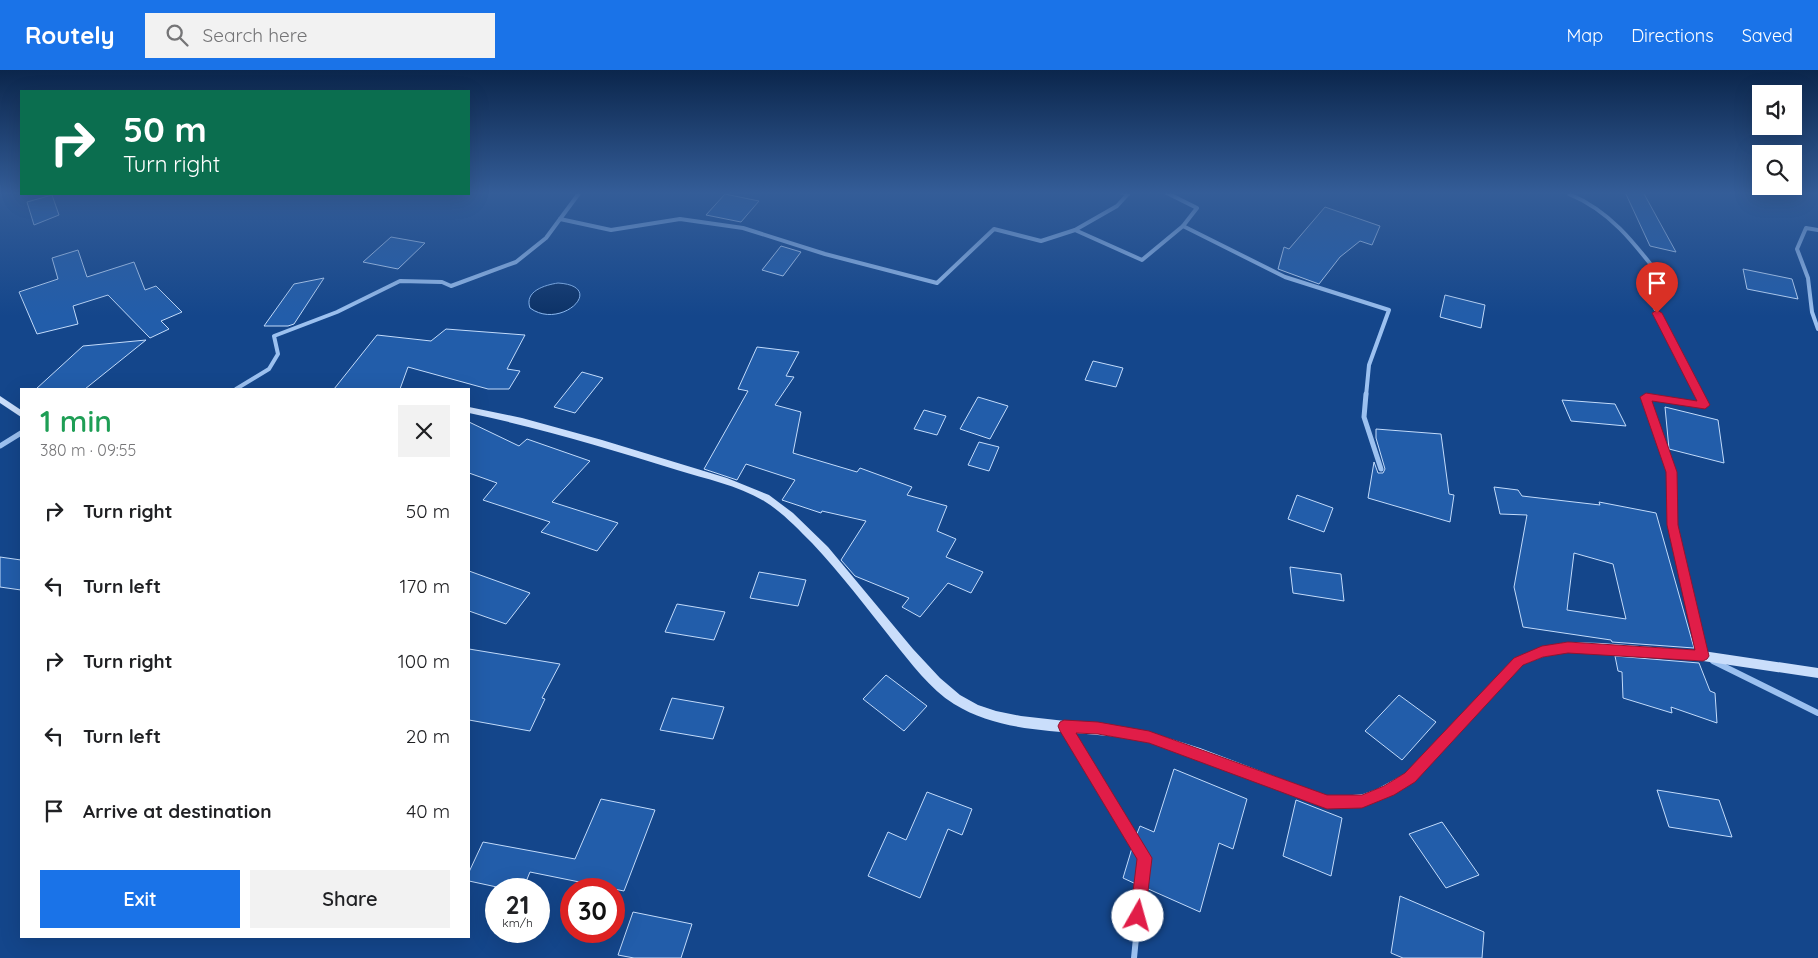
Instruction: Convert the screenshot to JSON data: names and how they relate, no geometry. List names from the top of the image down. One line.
{"page":{"header":"Routely","search":"Search here","nav":["Map","Directions","Saved"],"turn":["50 m","Turn right"],"heading":["1 min","380 m · 09:55"],"list":[{"name":"Turn right","value":"50 m"},{"name":"Turn left","value":"170 m"},{"name":"Turn right","value":"100 m"},{"name":"Turn left","value":"20 m"},{"name":"Arrive at destination","value":"40 m"}],"buttons":["Exit","Share"],"speed":"21 km/h","limit":"30"}}
